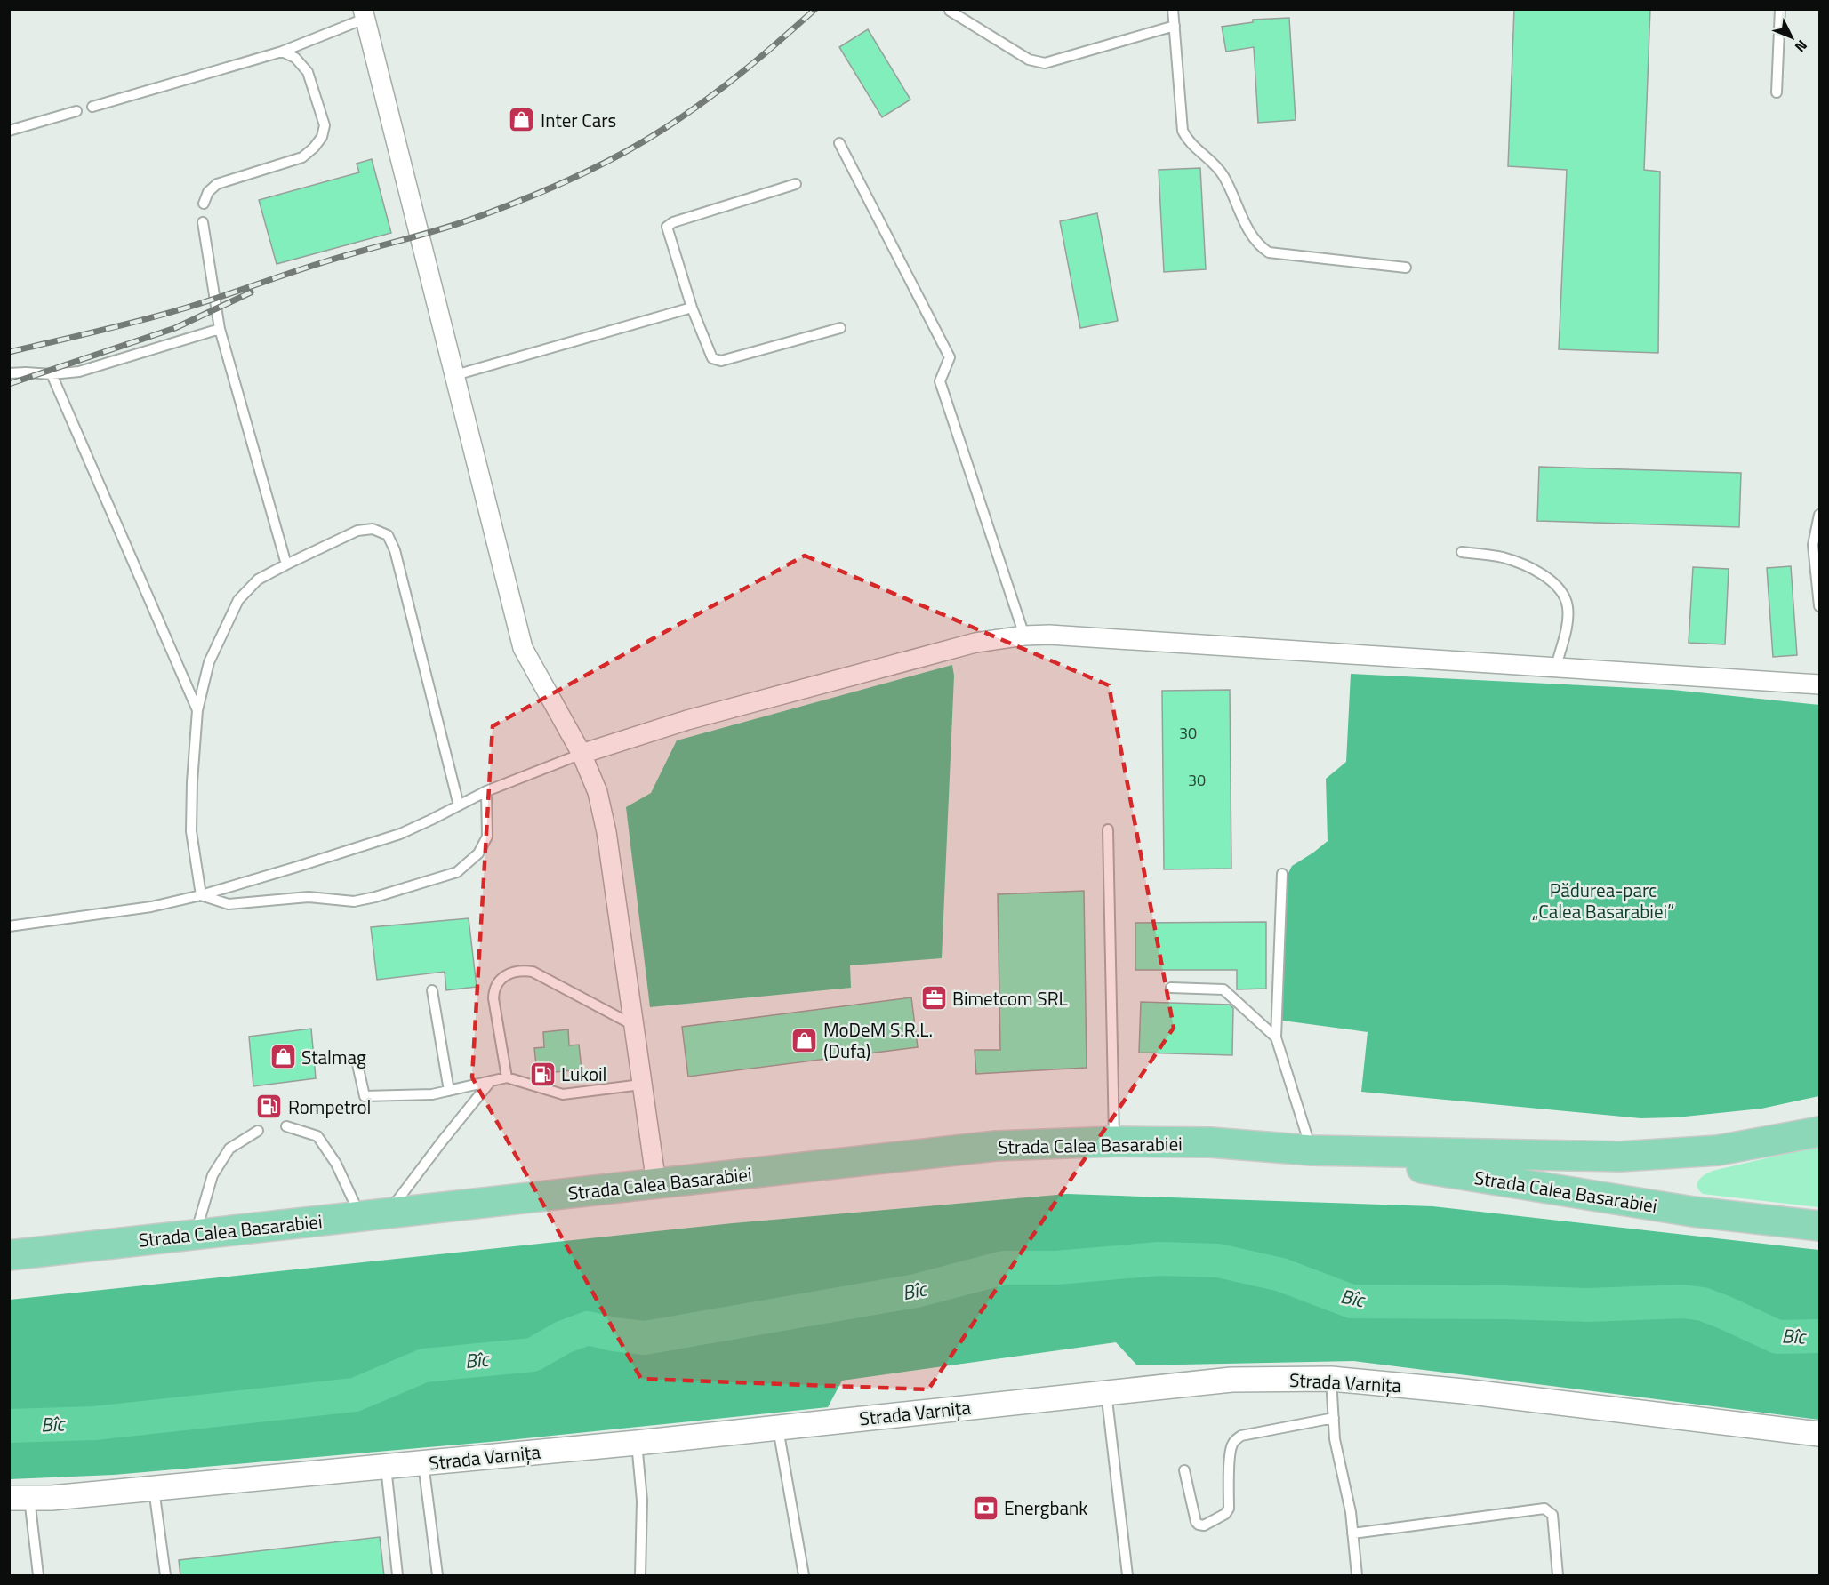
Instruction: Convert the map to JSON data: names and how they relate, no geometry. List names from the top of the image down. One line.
{"streets":{"main road":["Strada Calea Basarabiei"],"street":["Strada Varnița"]},"water":["Bîc"],"parks":["Pădurea-parc „Calea Basarabiei”"],"places":{"shop":["Inter Cars","MoDeM S.R.L. (Dufa)","Stalmag"],"office":["Bimetcom SRL"],"fuel station":["Lukoil","Rompetrol"],"bank":["Energbank"]},"house_numbers":["30","30"],"north":"bottom right"}
